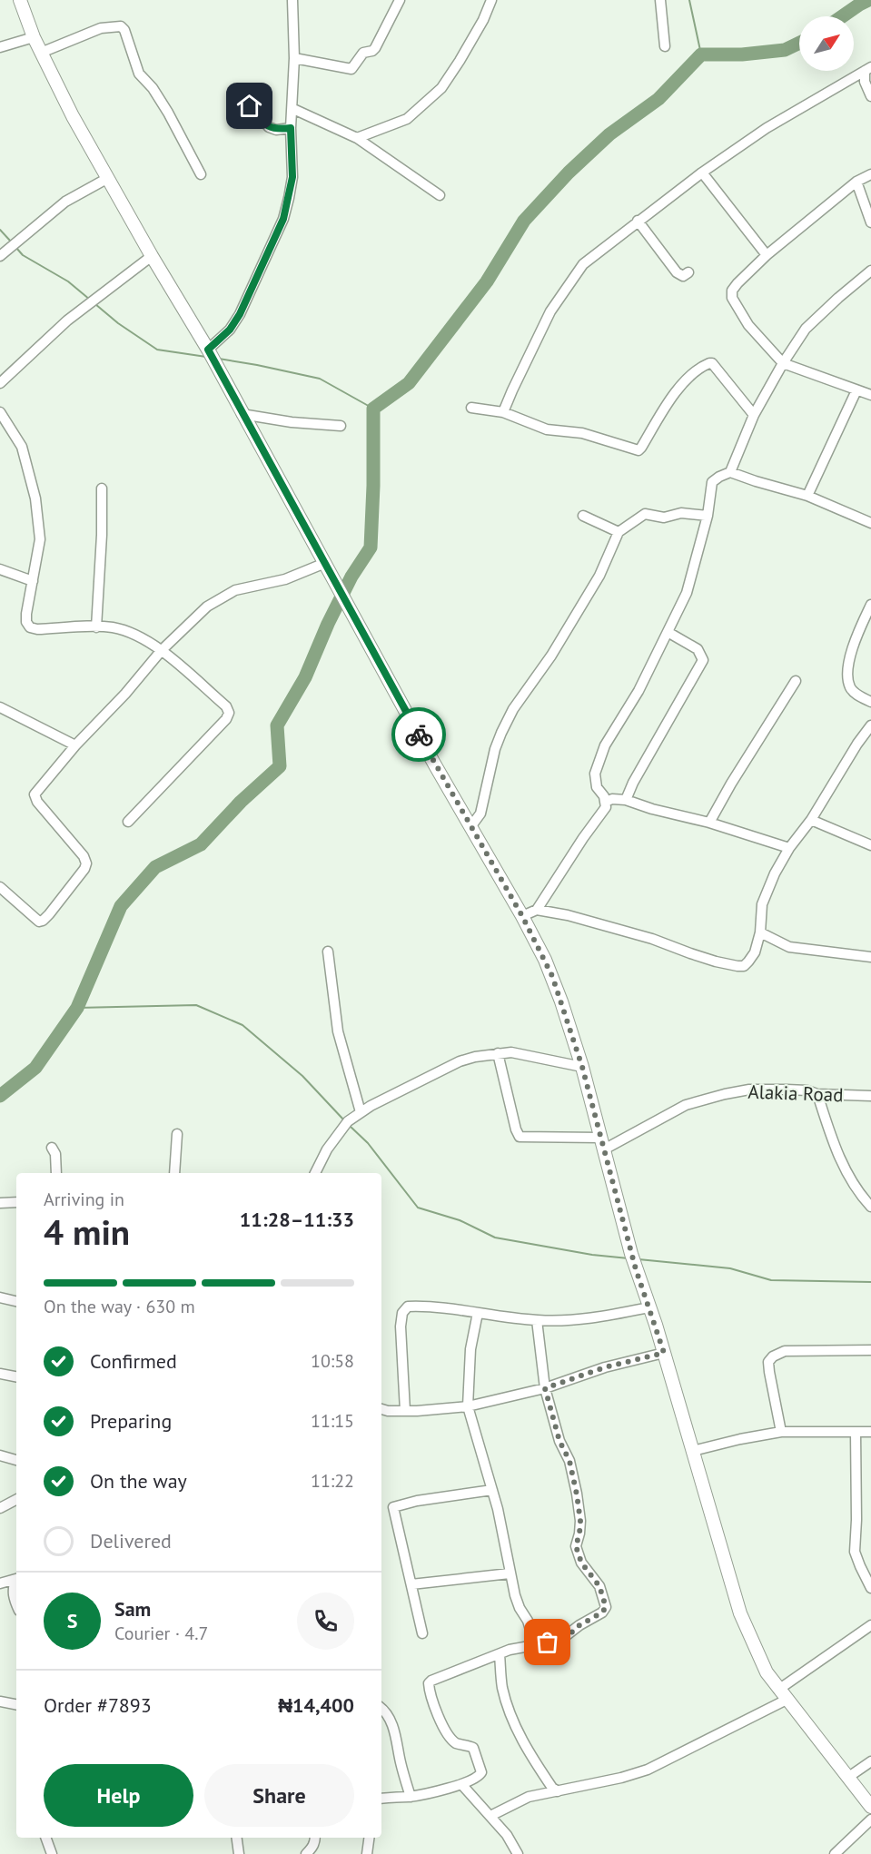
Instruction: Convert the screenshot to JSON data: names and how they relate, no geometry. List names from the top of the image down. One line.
{"streets":{"street":["Alakia Road"]},"north":"top right","page":{"heading":["4 min","Arriving in","11:28–11:33"],"panel":["Sam","Courier · 4.7","Order #7893","₦14,400"],"bar":"On the way · 630 m","list":[["Confirmed","10:58"],["Preparing","11:15"],["On the way","11:22"],"Delivered"],"round":"S","buttons":["Help","Share"]}}
